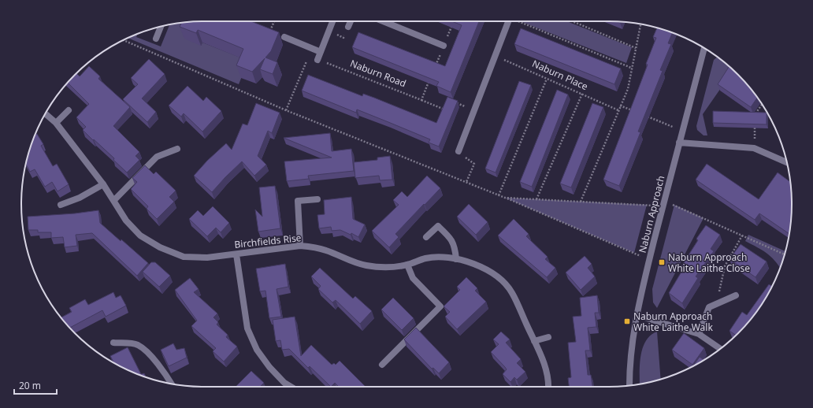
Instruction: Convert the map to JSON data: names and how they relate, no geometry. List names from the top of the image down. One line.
{"streets":{"street":["Naburn Approach","Birchfields Rise"],"path":["Naburn Road","Naburn Place"]},"places":{"transit":["Naburn Approach White Laithe Close","Naburn Approach White Laithe Walk"]},"scale_bar":"20 m"}
